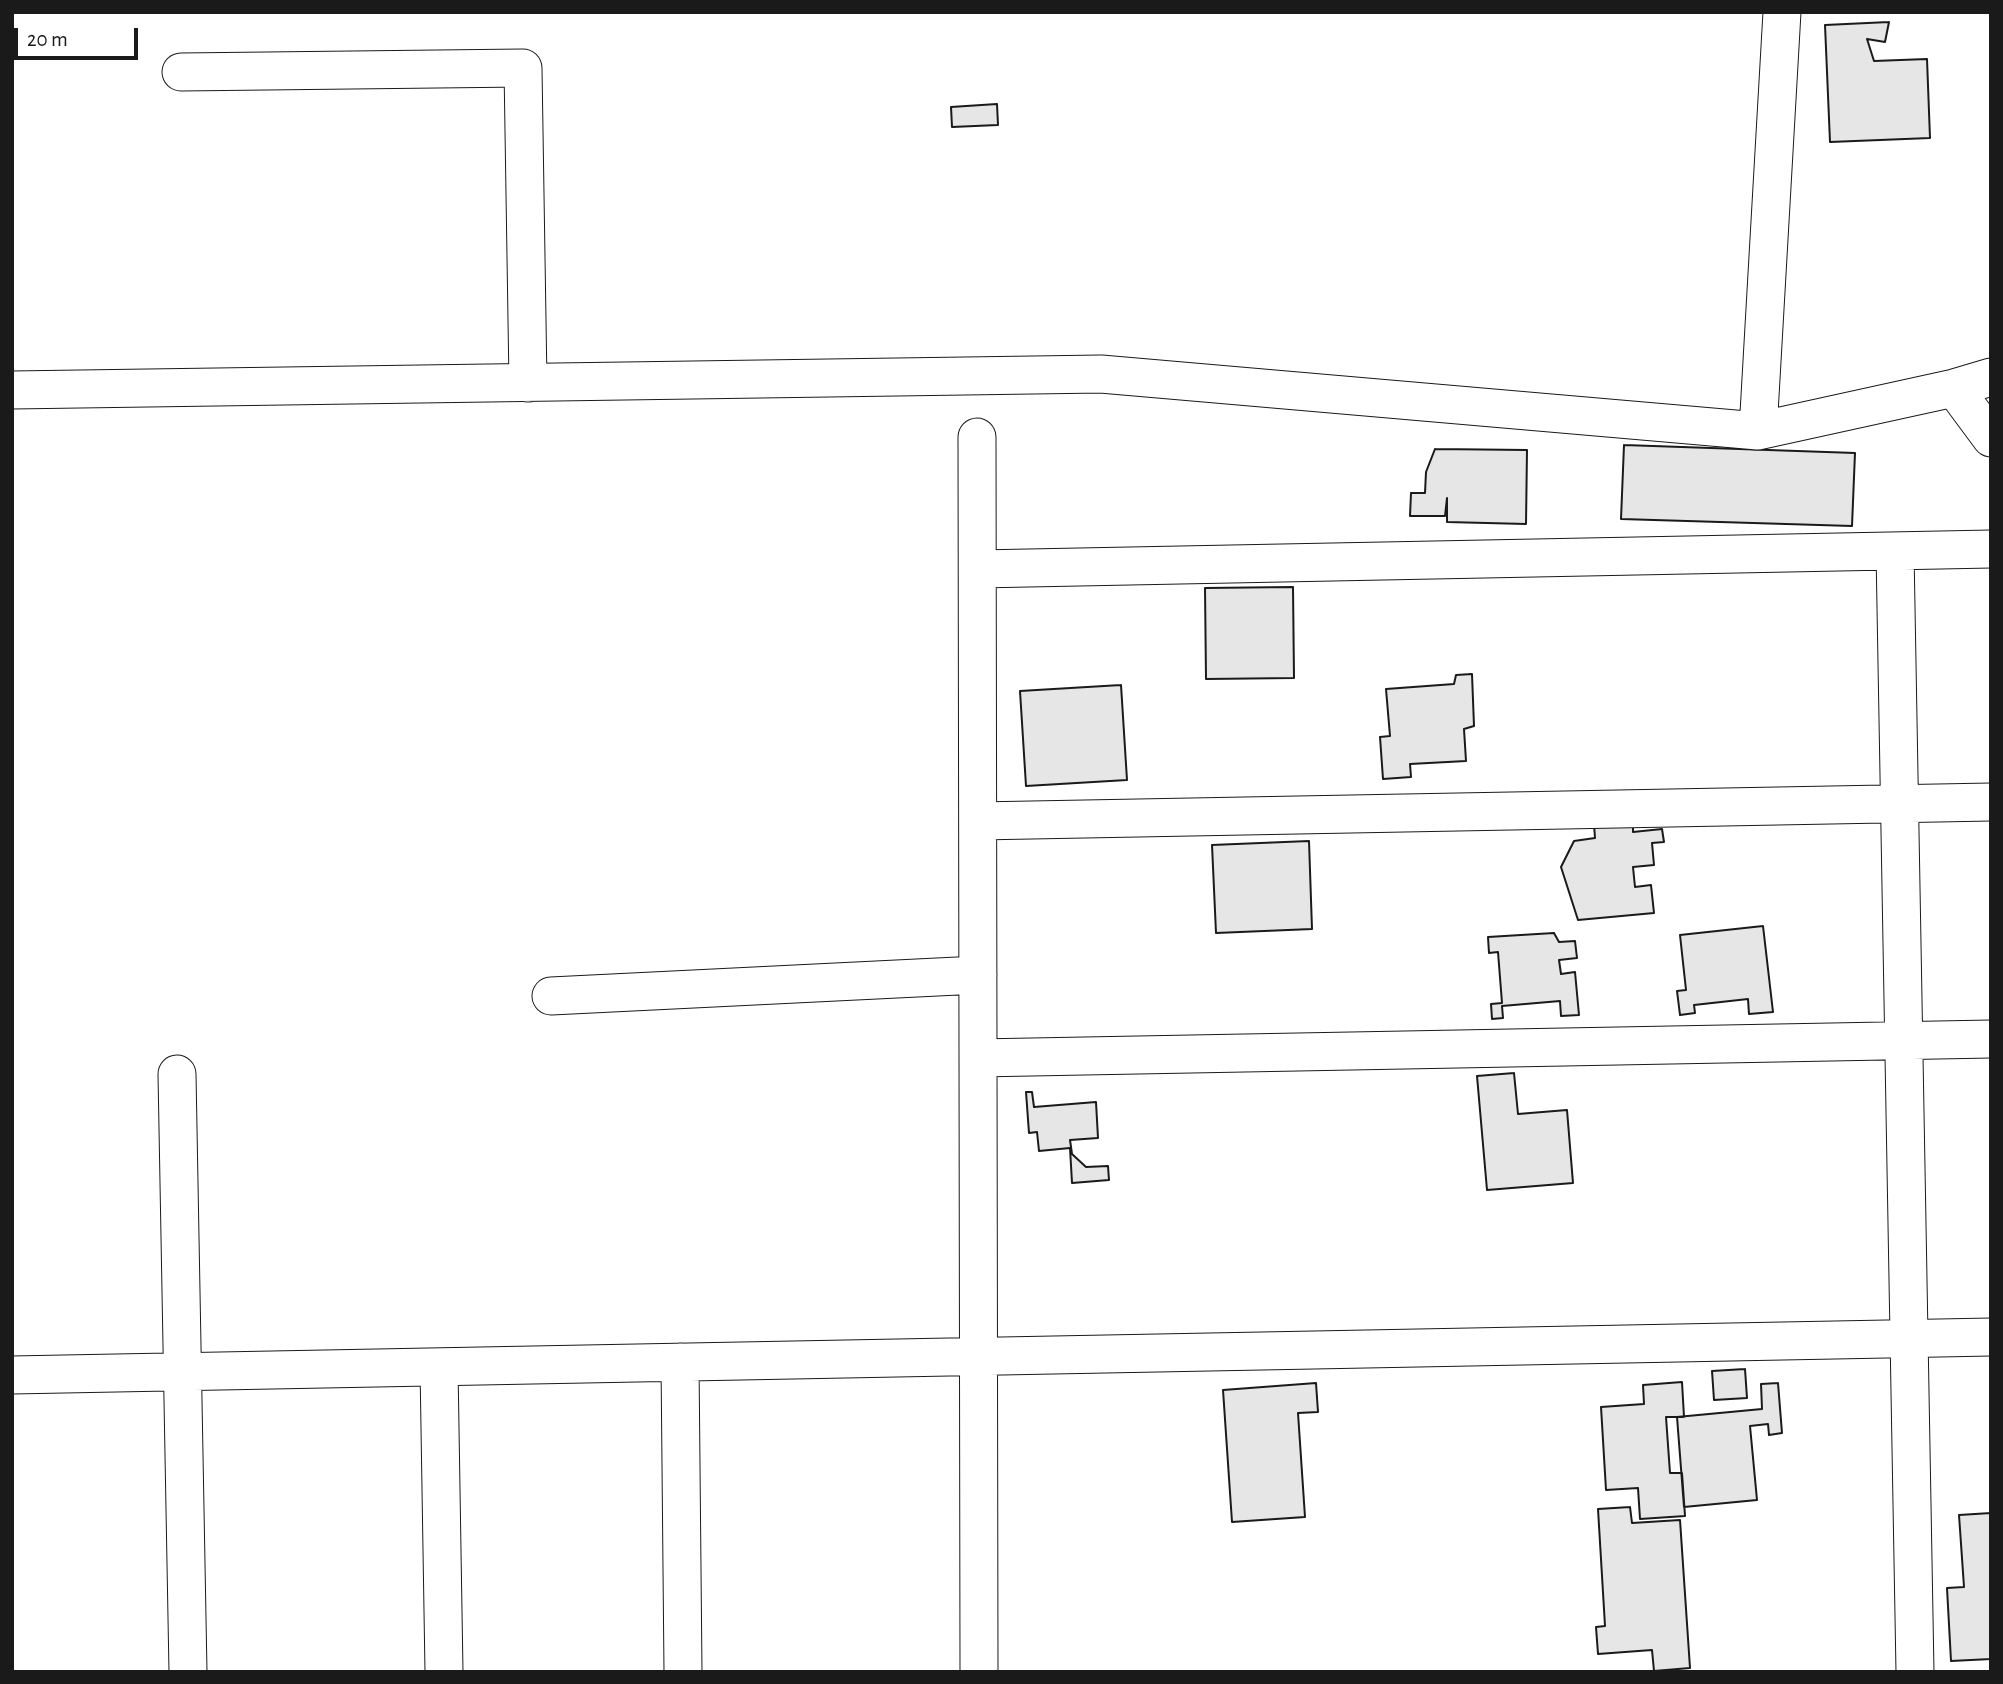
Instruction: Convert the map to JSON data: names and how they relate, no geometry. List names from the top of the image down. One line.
{"scale_bar":"20 m"}
